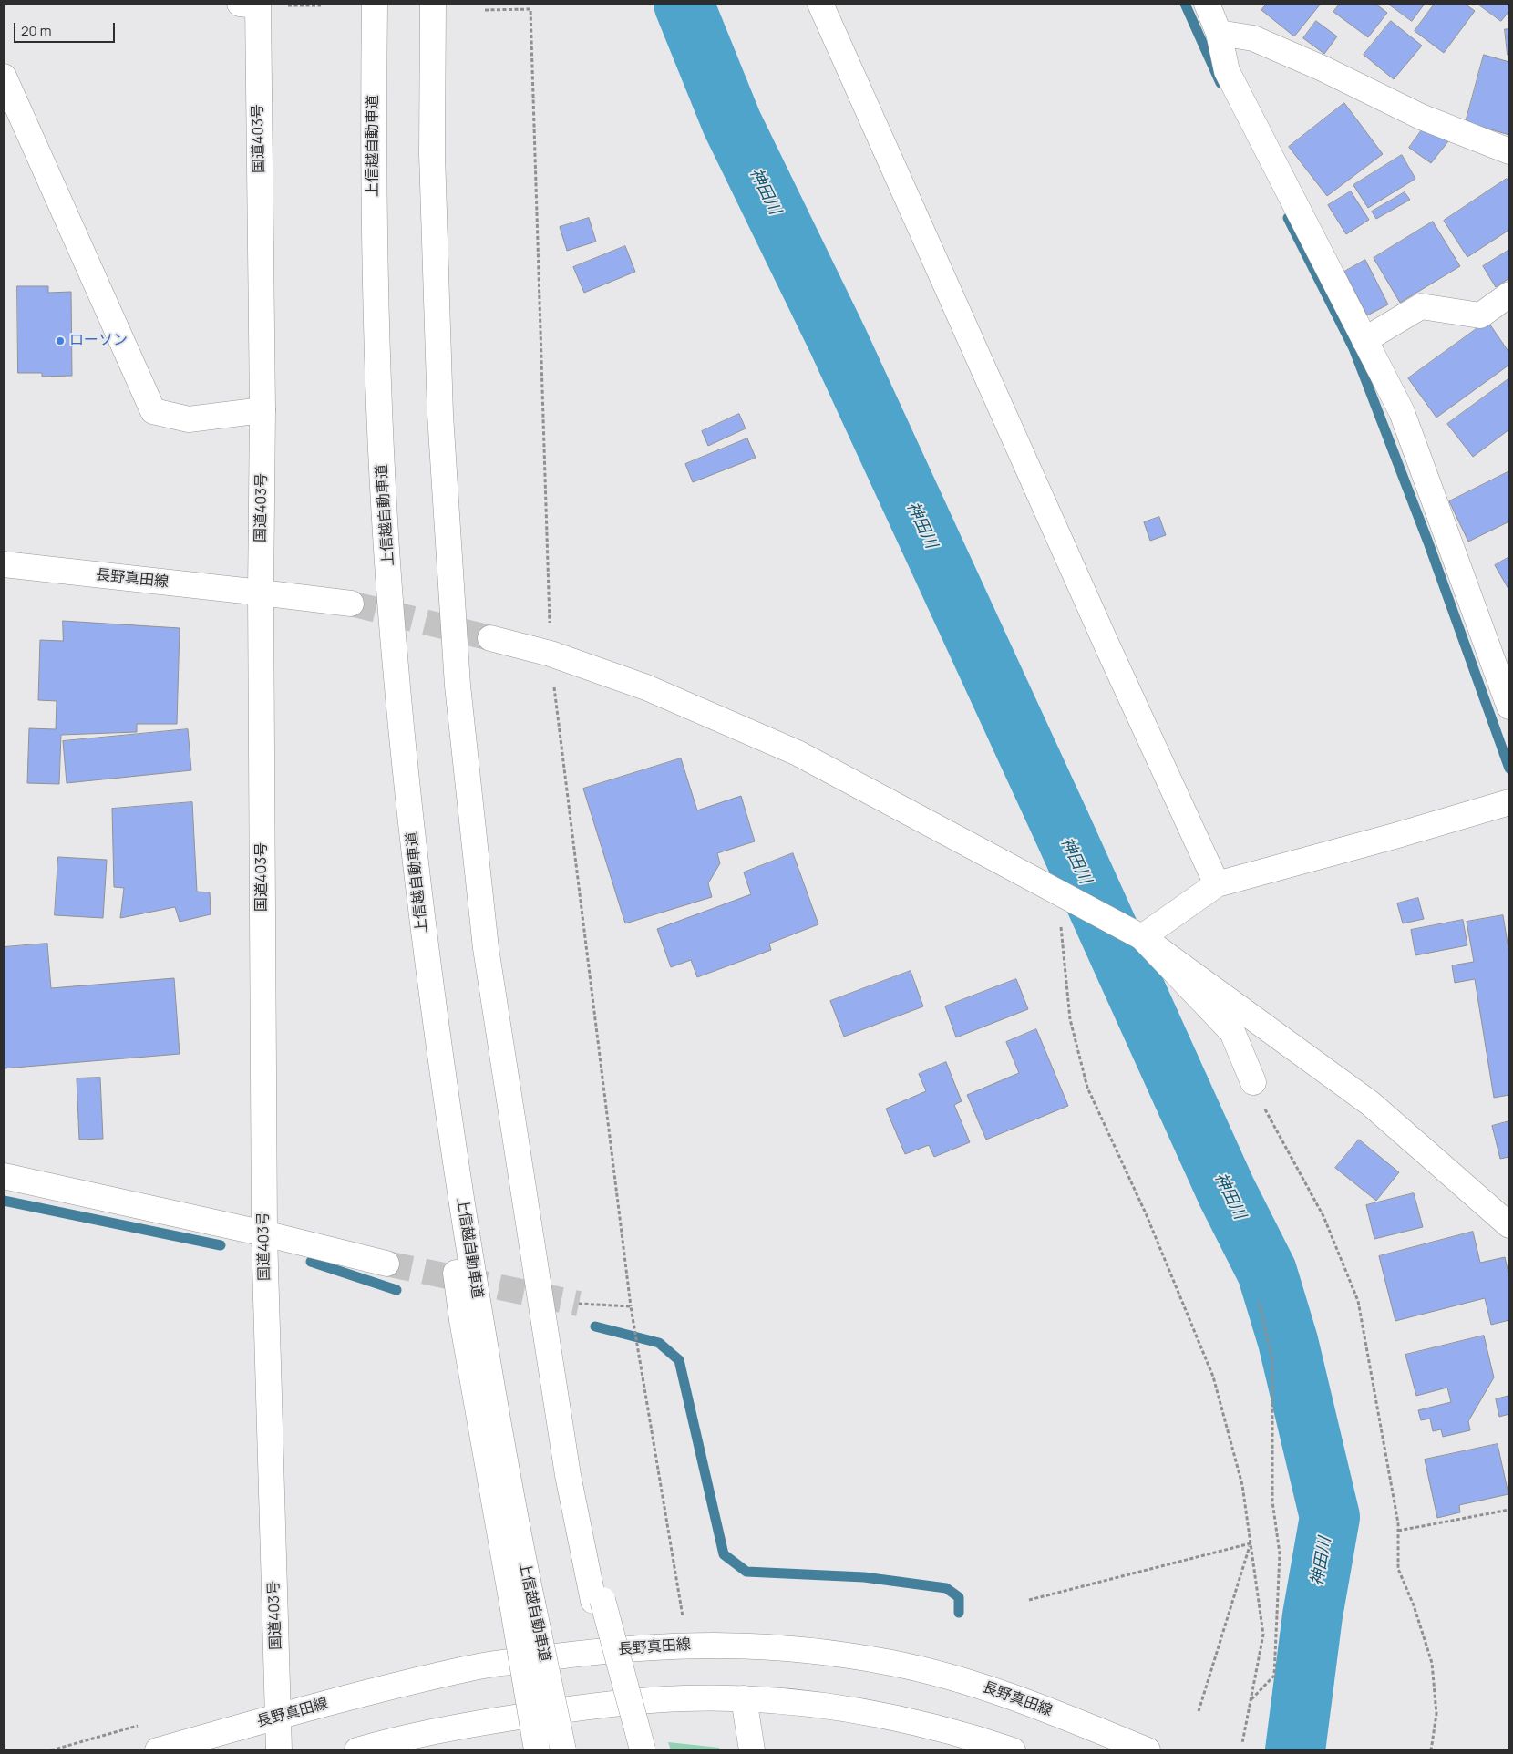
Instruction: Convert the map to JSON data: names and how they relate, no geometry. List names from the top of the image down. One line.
{"streets":{"main road":["国道403号","上信越自動車道","長野真田線"]},"crossings":[["国道403号","長野真田線"]],"water":["神田川"],"places":["ローソン"],"scale_bar":"20 m"}
